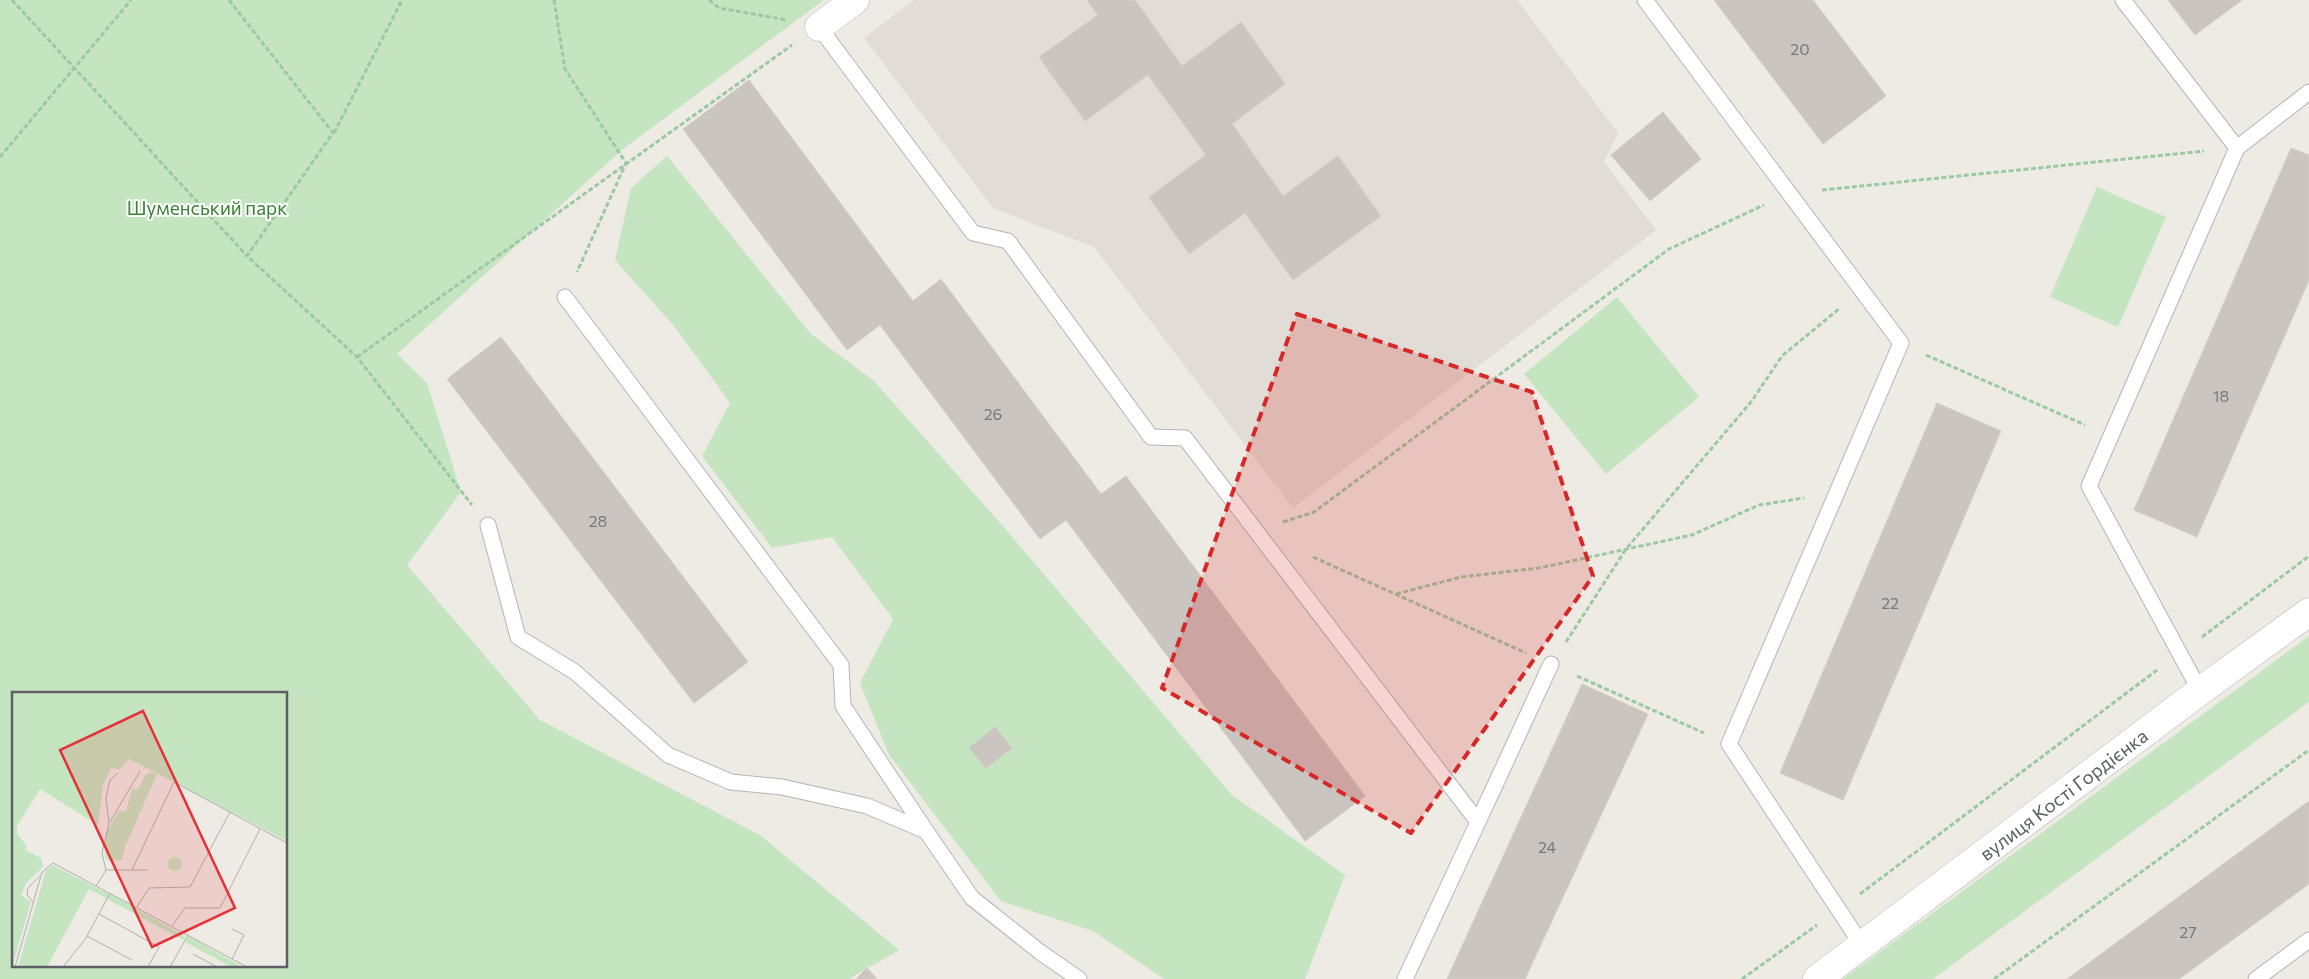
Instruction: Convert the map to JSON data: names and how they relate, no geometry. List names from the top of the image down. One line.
{"streets":{"street":["вулиця Кості Гордієнка"]},"parks":["Шуменський парк"],"house_numbers":["20","18","26","28","22","24","27"]}
